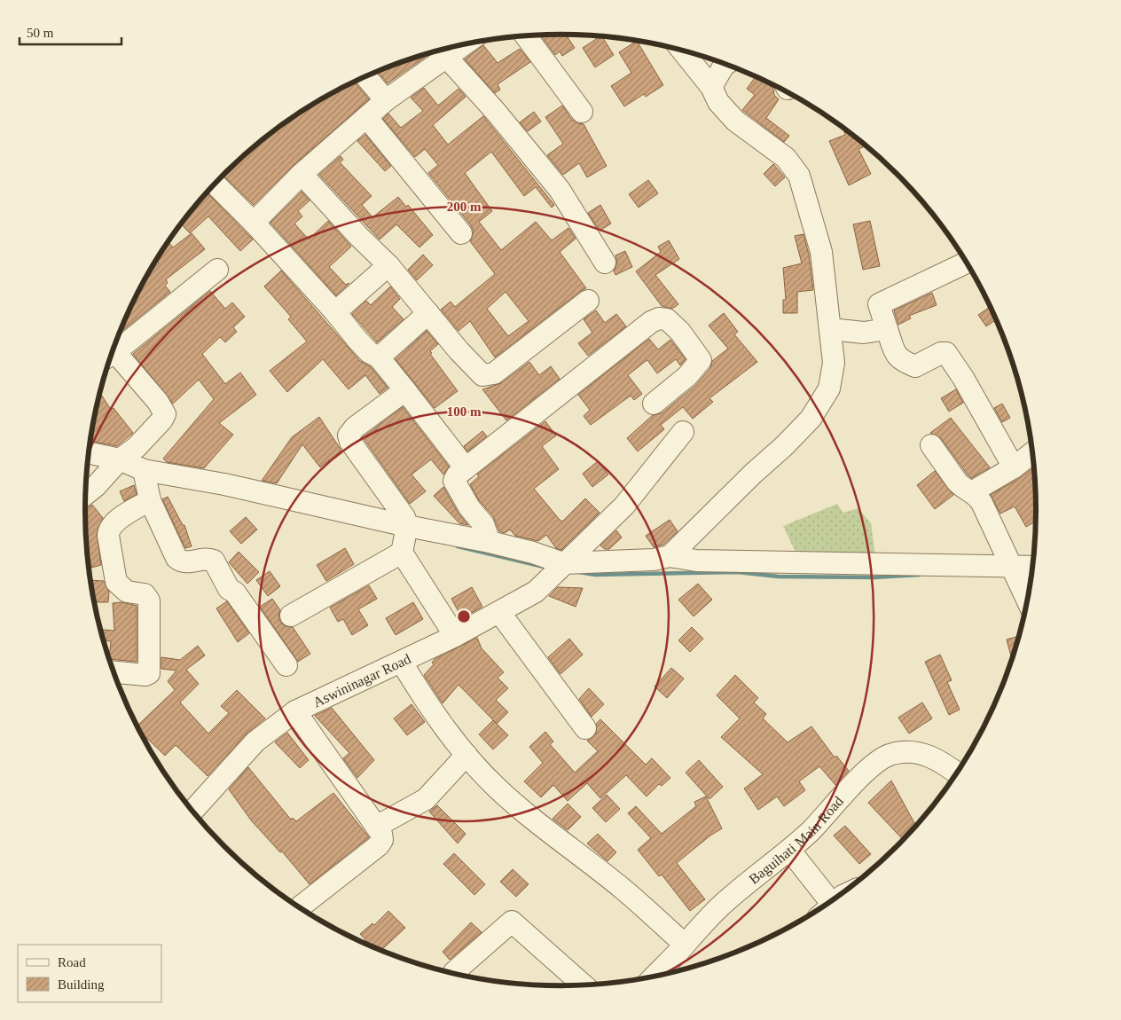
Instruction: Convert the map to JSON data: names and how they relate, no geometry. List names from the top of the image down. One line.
{"streets":{"street":["Aswininagar Road","Baguihati Main Road"]},"legend":["Road","Building"],"scale_bar":"50 m","rings":["200 m","100 m"]}
